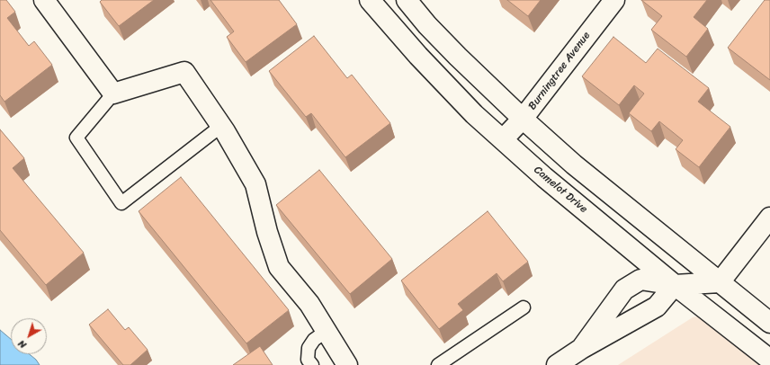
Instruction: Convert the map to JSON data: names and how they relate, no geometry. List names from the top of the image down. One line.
{"streets":{"street":["Burningtree Avenue","Camelot Drive"]},"crossings":[["Burningtree Avenue","Camelot Drive"]],"north":"bottom left"}
